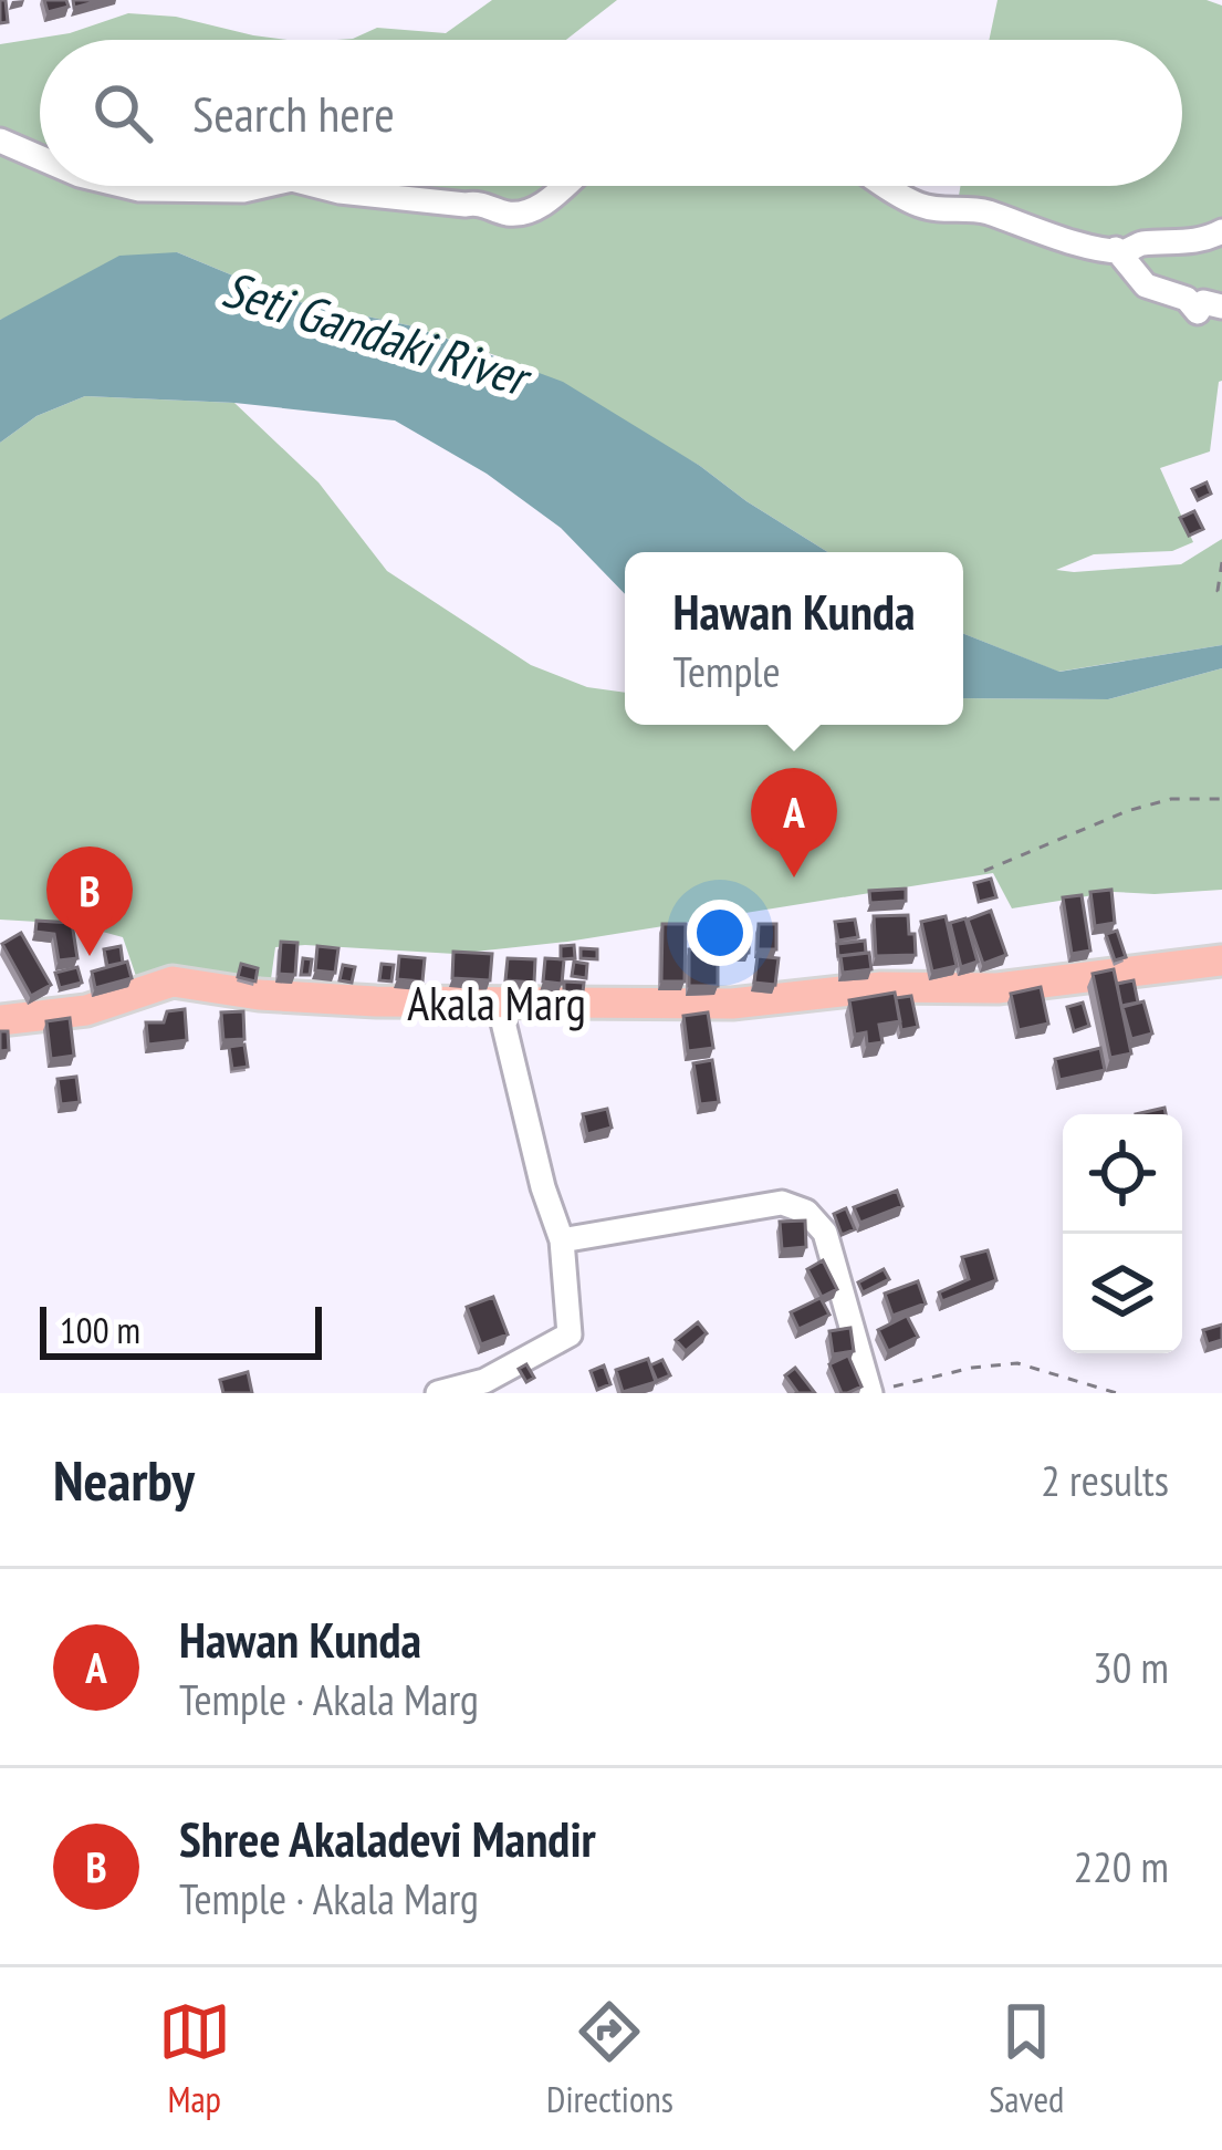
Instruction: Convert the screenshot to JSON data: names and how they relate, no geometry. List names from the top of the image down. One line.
{"streets":{"main road":["Akala Marg"]},"water":["Seti Gandaki River"],"scale_bar":"100 m","page":{"search":"Search here","popup":["Hawan Kunda","Temple"],"pins":["A","B"],"scale":"100 m","heading":["Nearby","2 results"],"list":[{"mark":"A","name":"Hawan Kunda","note":"Temple · Akala Marg","value":"30 m"},{"mark":"B","name":"Shree Akaladevi Mandir","note":"Temple · Akala Marg","value":"220 m"}],"nav":["Map","Directions","Saved"]}}
